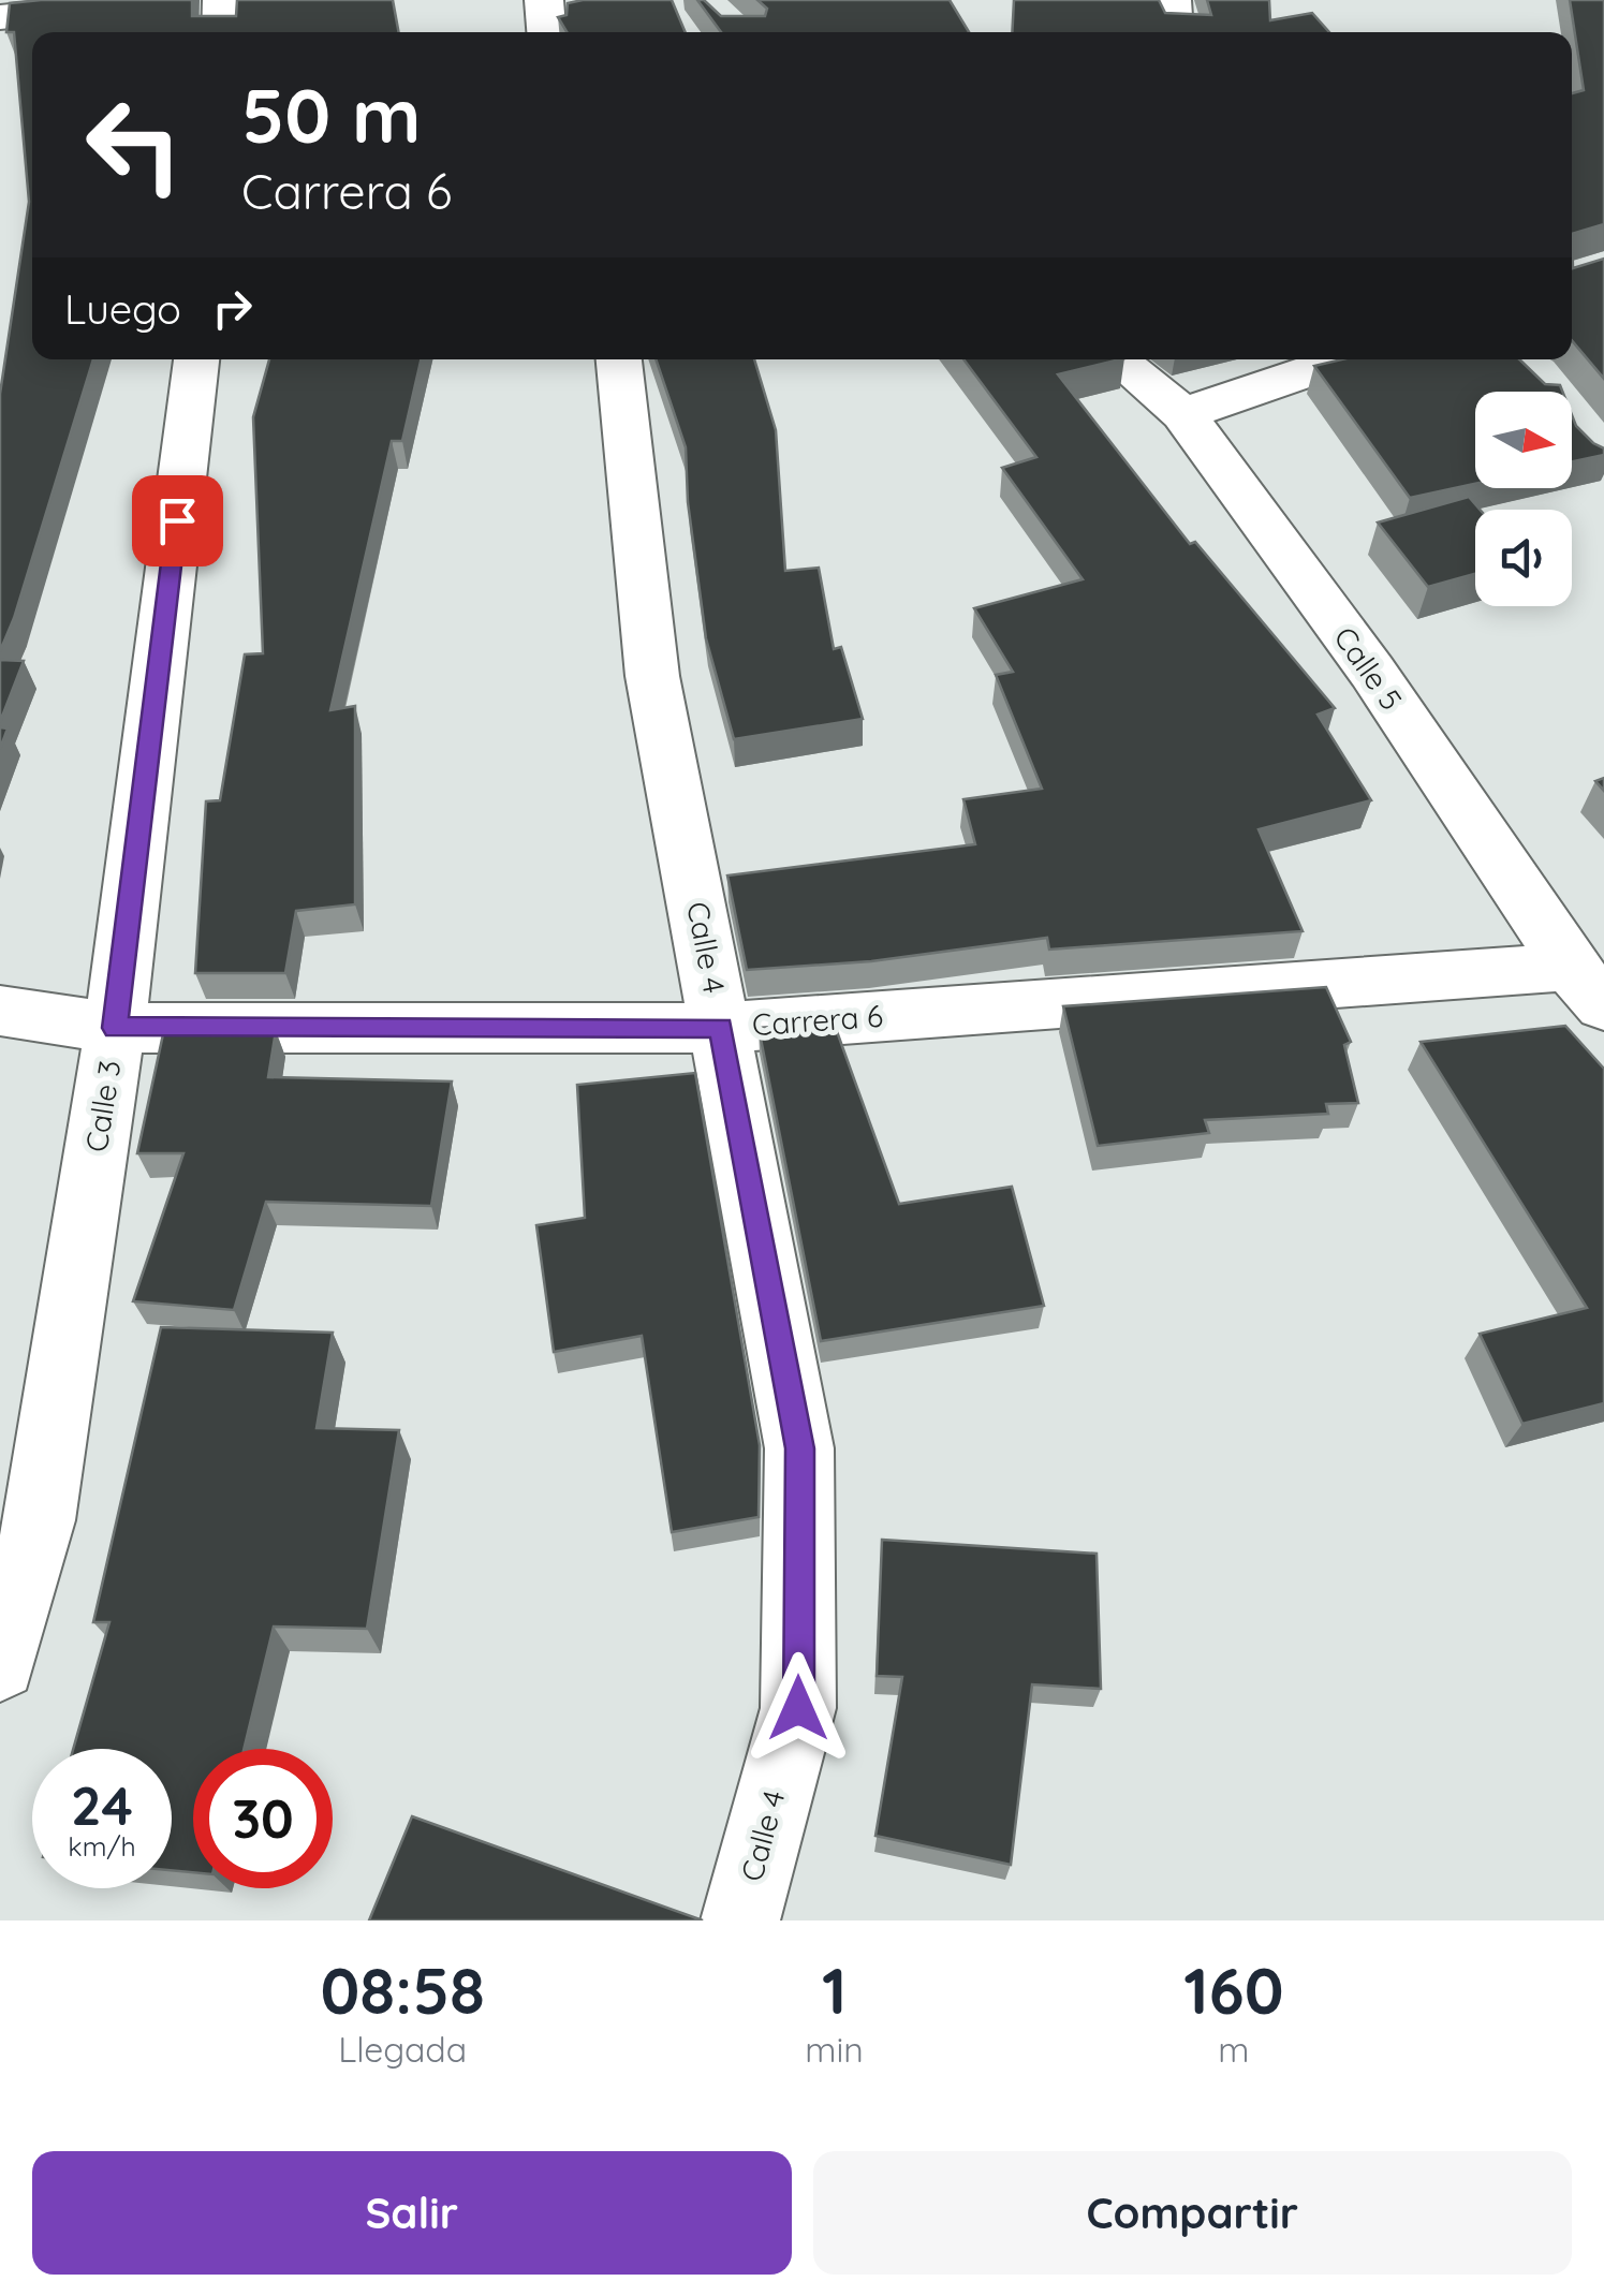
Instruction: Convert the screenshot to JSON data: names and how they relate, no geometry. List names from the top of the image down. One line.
{"streets":{"street":["Calle 5","Calle 4","Carrera 6","Calle 3"]},"crossings":[["Calle 5","Carrera 6"],["Calle 4","Carrera 6"],["Carrera 6","Calle 3"]],"north":"right","page":{"turn":["50 m","Carrera 6"],"then":"Luego","speed":"24 km/h","limit":"30","eta":["08:58","Llegada","1","min","160","m"],"buttons":["Salir","Compartir"]}}
